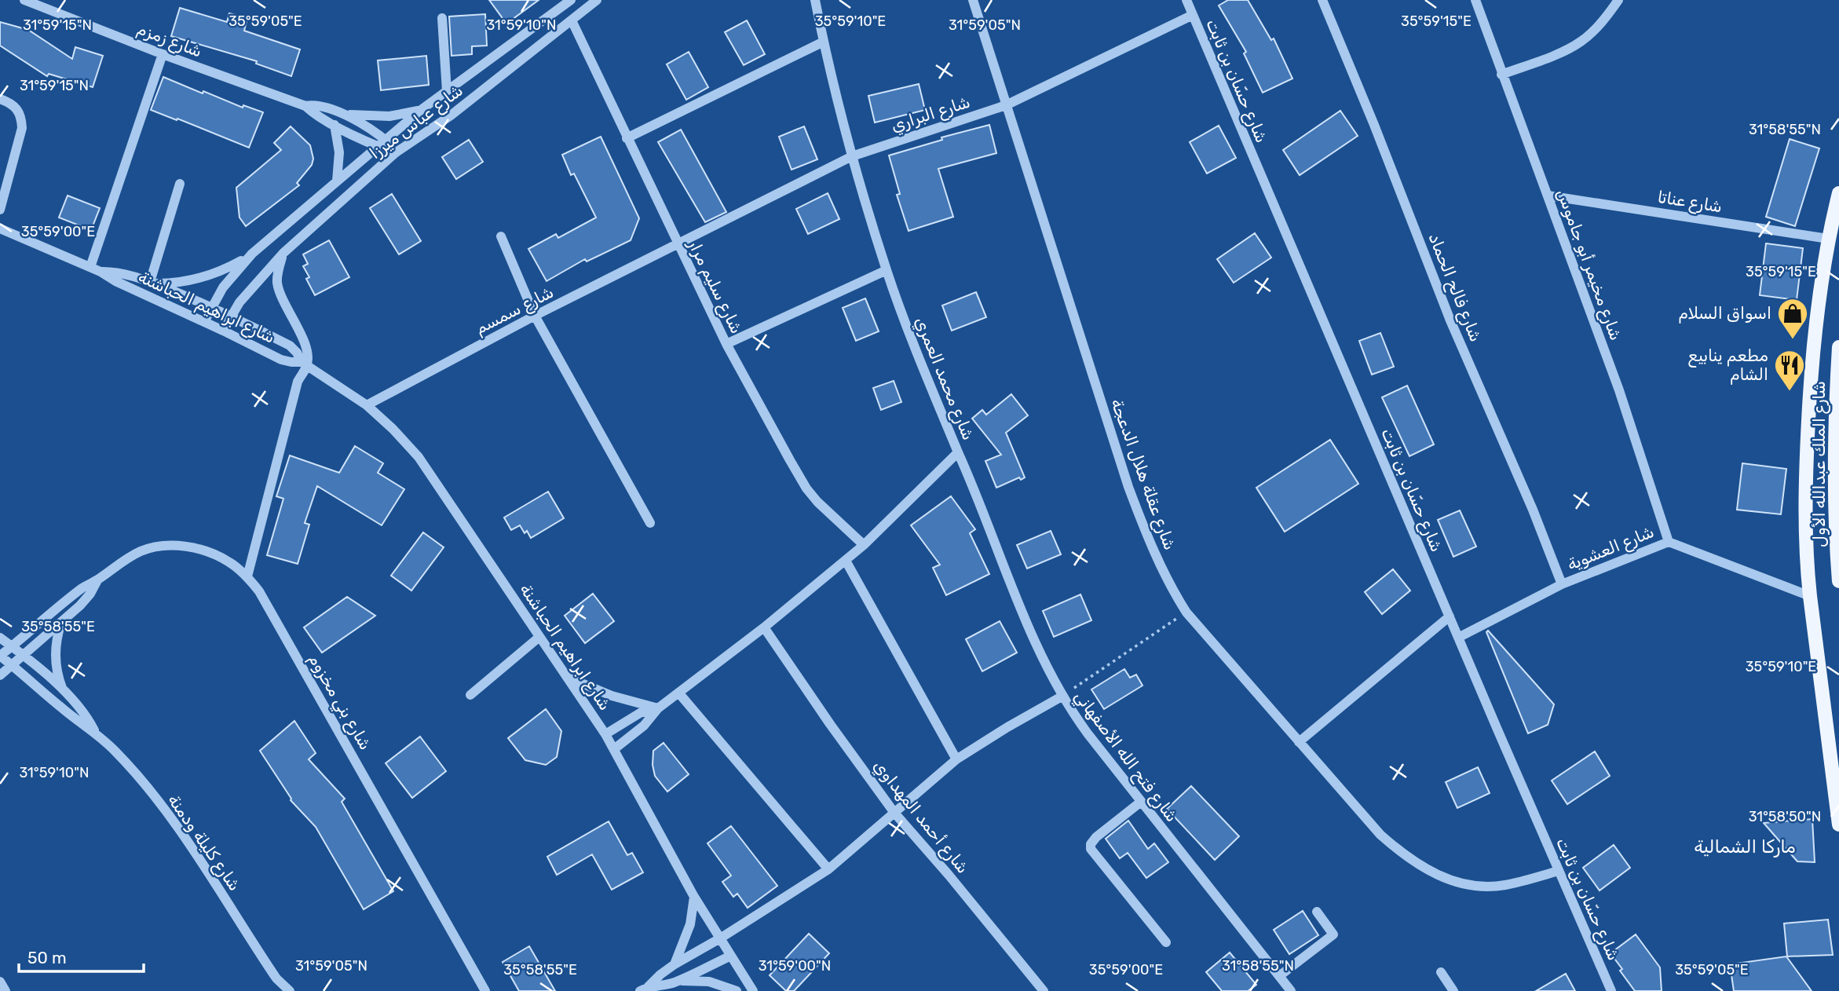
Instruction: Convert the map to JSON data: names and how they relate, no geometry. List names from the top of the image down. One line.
{"streets":{"main road":["شارع الملك عبدالله الأول"],"street":["شارع زمزم","شارع حسّان بن ثابت","شارع البراري","شارع عباس ميرزا","شارع عناتا","شارع مخيمر أبو جاموس","شارع سليم مرار","شارع فالح الحماد","شارع ابراهيم الحباشنة","شارع سمسم","شارع محمد العمري","شارع عقلة هلال الدعجة","شارع العشوية","شارع بني مخزوم","شارع فتح الله الأصفهاني","شارع أحمد المهداوي","شارع كليلة ودمنة"]},"crossings":[["شارع زمزم","شارع عباس ميرزا"],["شارع حسّان بن ثابت","شارع البراري"],["شارع حسّان بن ثابت","شارع عقلة هلال الدعجة"],["شارع حسّان بن ثابت","شارع العشوية"],["شارع البراري","شارع سليم مرار"],["شارع البراري","شارع سمسم"],["شارع البراري","شارع محمد العمري"],["شارع البراري","شارع عقلة هلال الدعجة"],["شارع عباس ميرزا","شارع سليم مرار"],["شارع عباس ميرزا","شارع ابراهيم الحباشنة"],["شارع عناتا","شارع مخيمر أبو جاموس"],["شارع عناتا","شارع الملك عبدالله الأول"],["شارع مخيمر أبو جاموس","شارع العشوية"],["شارع سليم مرار","شارع سمسم"],["شارع سليم مرار","شارع محمد العمري"],["شارع فالح الحماد","شارع العشوية"],["شارع ابراهيم الحباشنة","شارع سمسم"],["شارع ابراهيم الحباشنة","شارع محمد العمري"],["شارع محمد العمري","شارع فتح الله الأصفهاني"],["شارع محمد العمري","شارع أحمد المهداوي"],["شارع الملك عبدالله الأول","شارع العشوية"],["شارع بني مخزوم","شارع كليلة ودمنة"]],"districts":["ماركا الشمالية"],"places":{"shop":["اسواق السلام"],"restaurant":["مطعم ينابيع الشام"]},"scale_bar":"50 m","coordinates":["35°59'10\"E","35°59'05\"E","35°59'15\"E","31°59'15\"N","31°59'10\"N","31°59'05\"N","31°58'55\"N","35°59'00\"E","35°58'55\"E","31°58'50\"N","31°59'00\"N"]}
